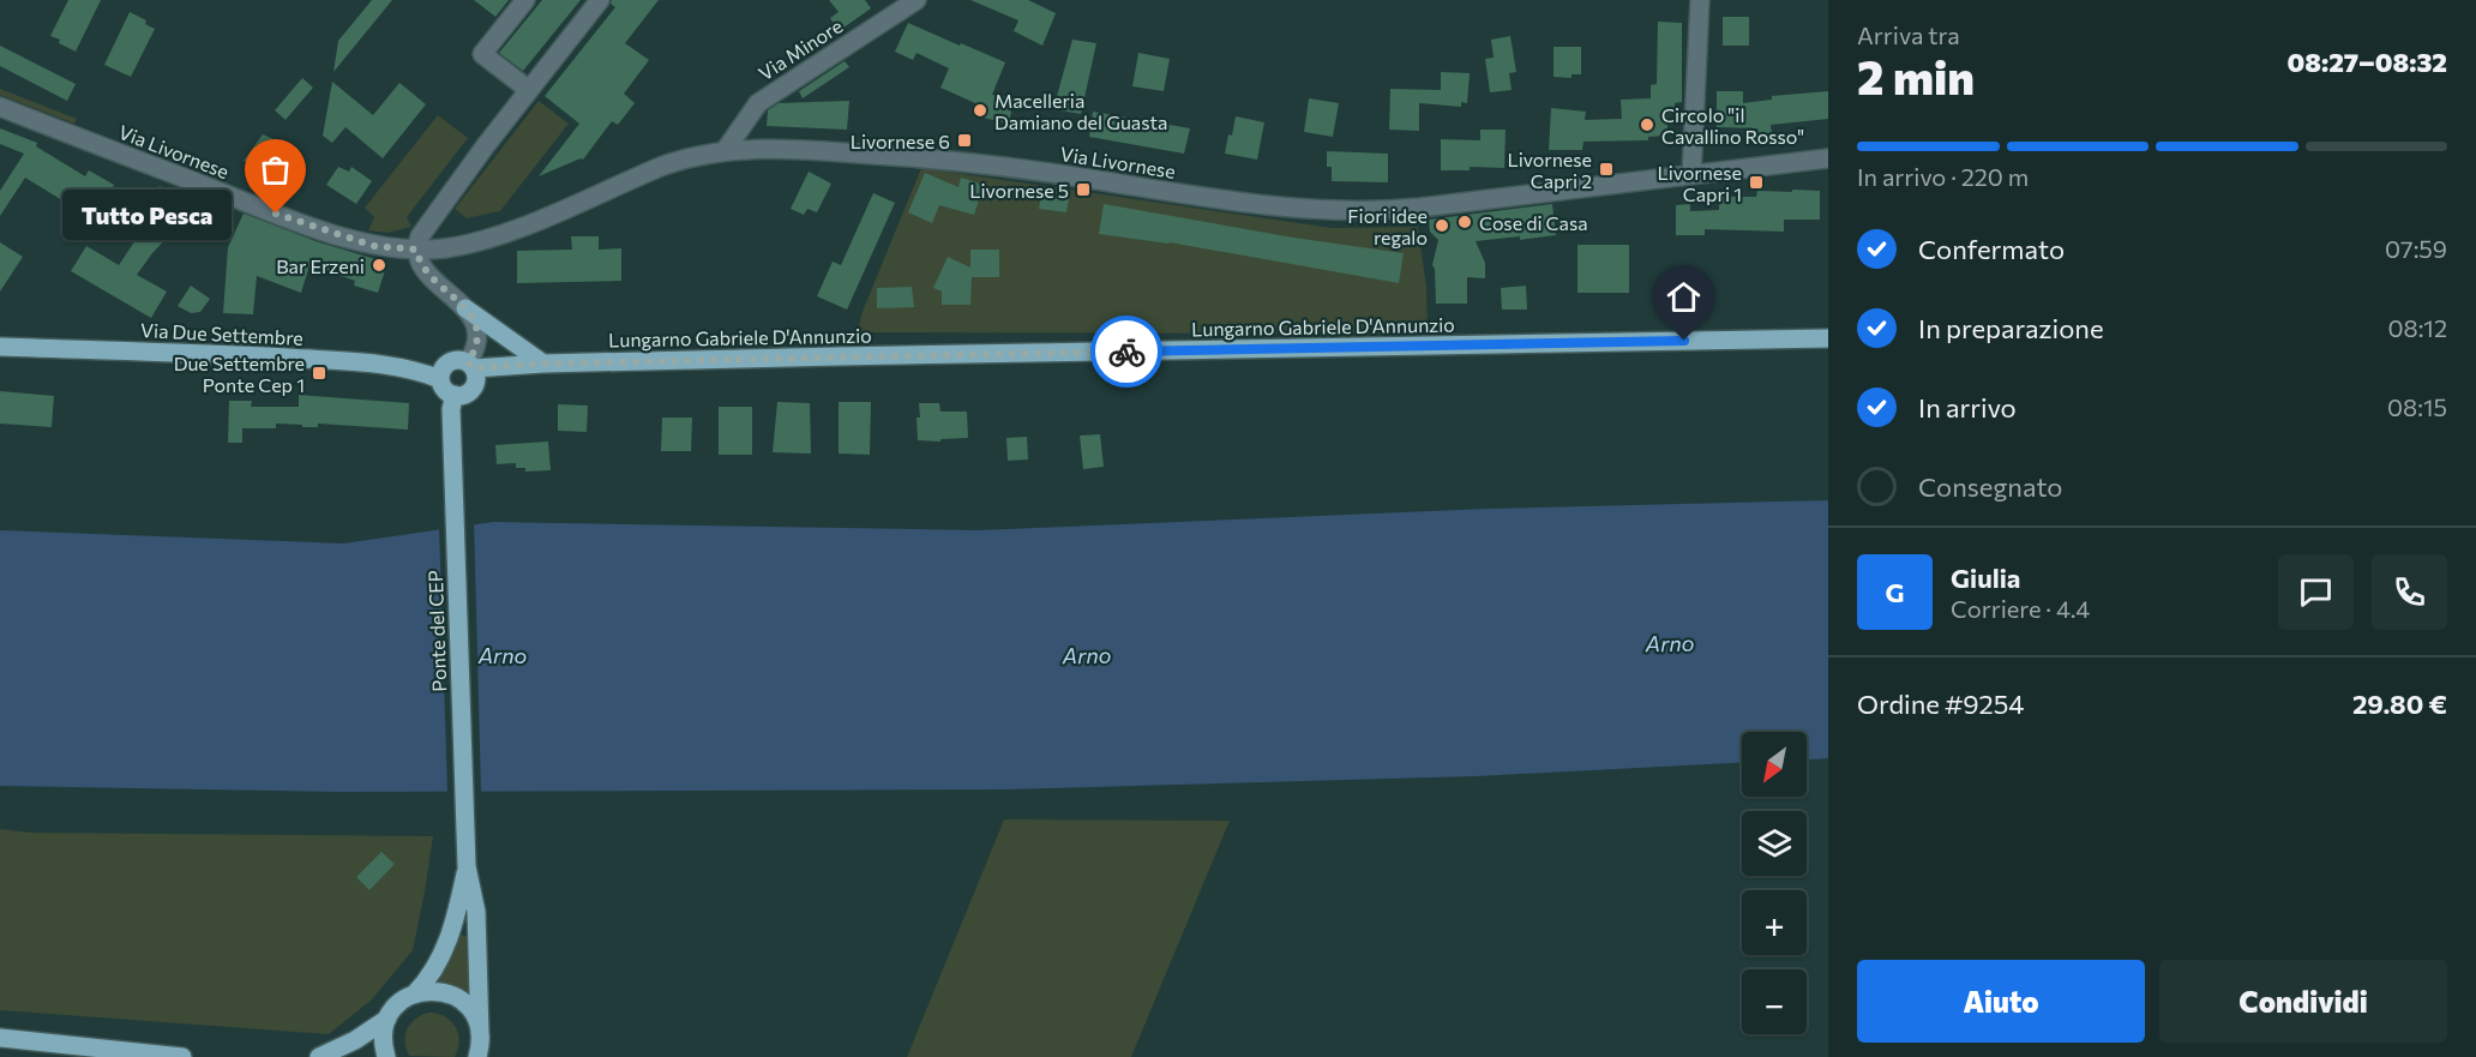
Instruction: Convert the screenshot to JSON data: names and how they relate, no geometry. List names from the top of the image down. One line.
{"streets":{"main road":["Lungarno Gabriele D'Annunzio","Via Due Settembre","Ponte del CEP"],"street":["Via Minore","Via Livornese"]},"crossings":[["Via Minore","Via Livornese"],["Lungarno Gabriele D'Annunzio","Via Due Settembre"],["Lungarno Gabriele D'Annunzio","Ponte del CEP"],["Via Due Settembre","Ponte del CEP"]],"water":["Arno"],"places":{"other":["Macelleria Damiano del Guasta","Circolo \"il Cavallino Rosso\"","Tutto Pesca","Cose di Casa","Fiori idee regalo","Bar Erzeni"],"transit":["Livornese 6","Livornese Capri 2","Livornese Capri 1","Livornese 5","Due Settembre Ponte Cep 1"]},"north":"bottom left","page":{"heading":["2 min","Arriva tra","08:27–08:32"],"panel":["Giulia","Corriere · 4.4","Ordine #9254","29.80 €"],"bar":"In arrivo · 220 m","bubble":"Tutto Pesca","list":[["Confermato","07:59"],["In preparazione","08:12"],["In arrivo","08:15"],"Consegnato"],"round":"G","map_buttons":["+","−"],"buttons":["Aiuto","Condividi"]}}
